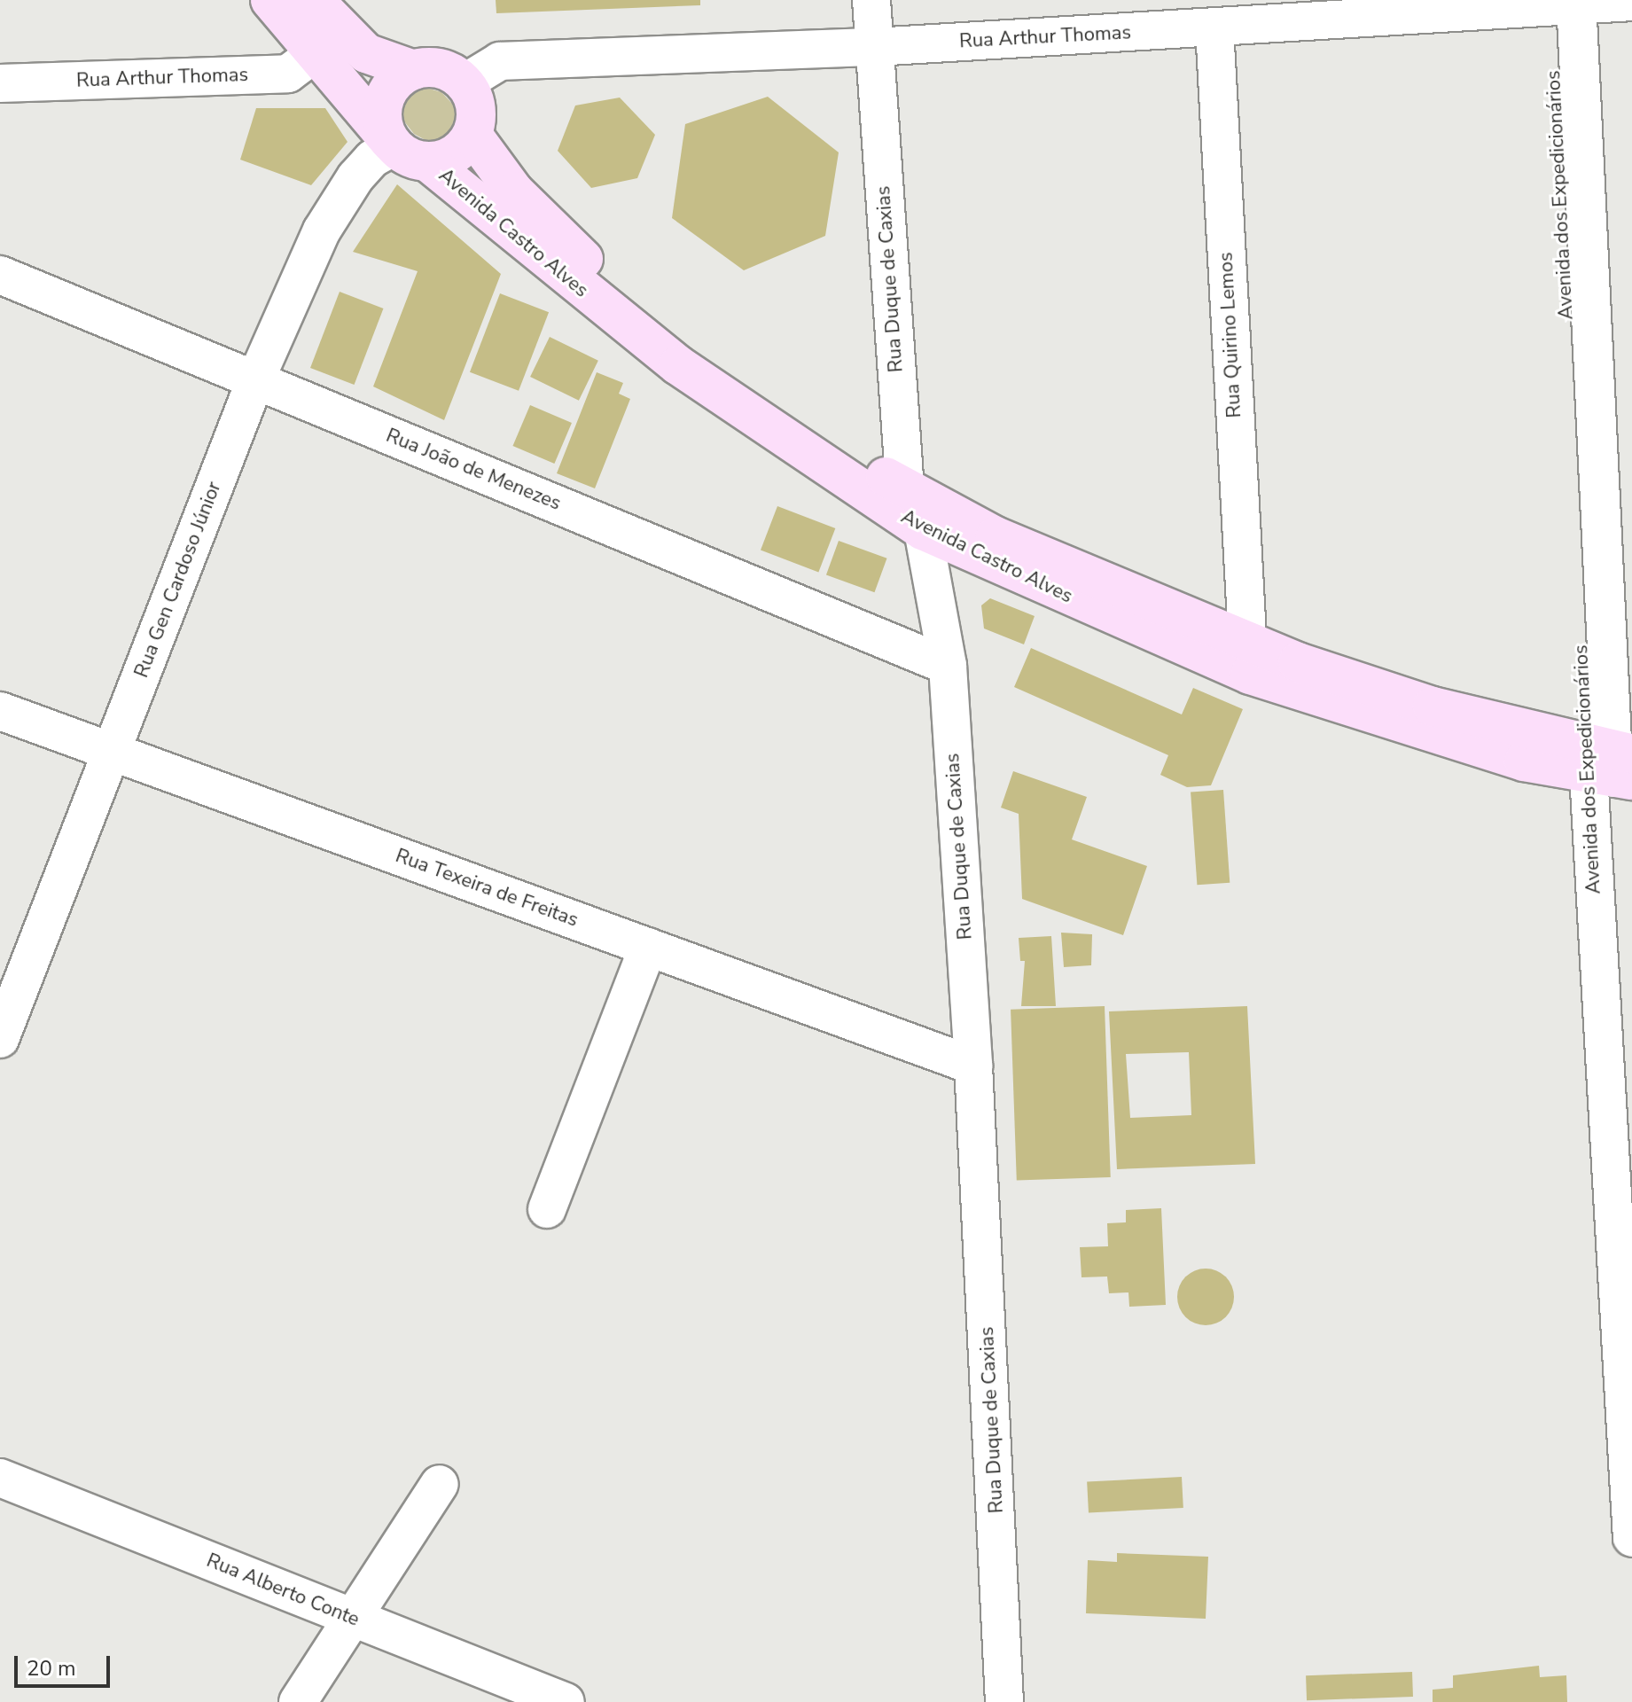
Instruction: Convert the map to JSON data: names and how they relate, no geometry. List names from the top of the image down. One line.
{"streets":{"main road":["Avenida Castro Alves"],"street":["Rua Arthur Thomas","Avenida dos Expedicionários","Rua Duque de Caxias","Rua Quirino Lemos","Rua João de Menezes","Rua Gen Cardoso Júnior","Rua Texeira de Freitas","Rua Alberto Conte"]},"crossings":[["Rua Arthur Thomas","Avenida dos Expedicionários"],["Rua Arthur Thomas","Avenida Castro Alves"],["Rua Arthur Thomas","Rua Duque de Caxias"],["Rua Arthur Thomas","Rua Quirino Lemos"],["Rua Arthur Thomas","Rua Gen Cardoso Júnior"],["Avenida dos Expedicionários","Avenida Castro Alves"],["Avenida Castro Alves","Rua Duque de Caxias"],["Avenida Castro Alves","Rua Quirino Lemos"],["Avenida Castro Alves","Rua Gen Cardoso Júnior"],["Rua Duque de Caxias","Rua João de Menezes"],["Rua Duque de Caxias","Rua Texeira de Freitas"],["Rua João de Menezes","Rua Gen Cardoso Júnior"],["Rua Gen Cardoso Júnior","Rua Texeira de Freitas"]],"scale_bar":"20 m"}
